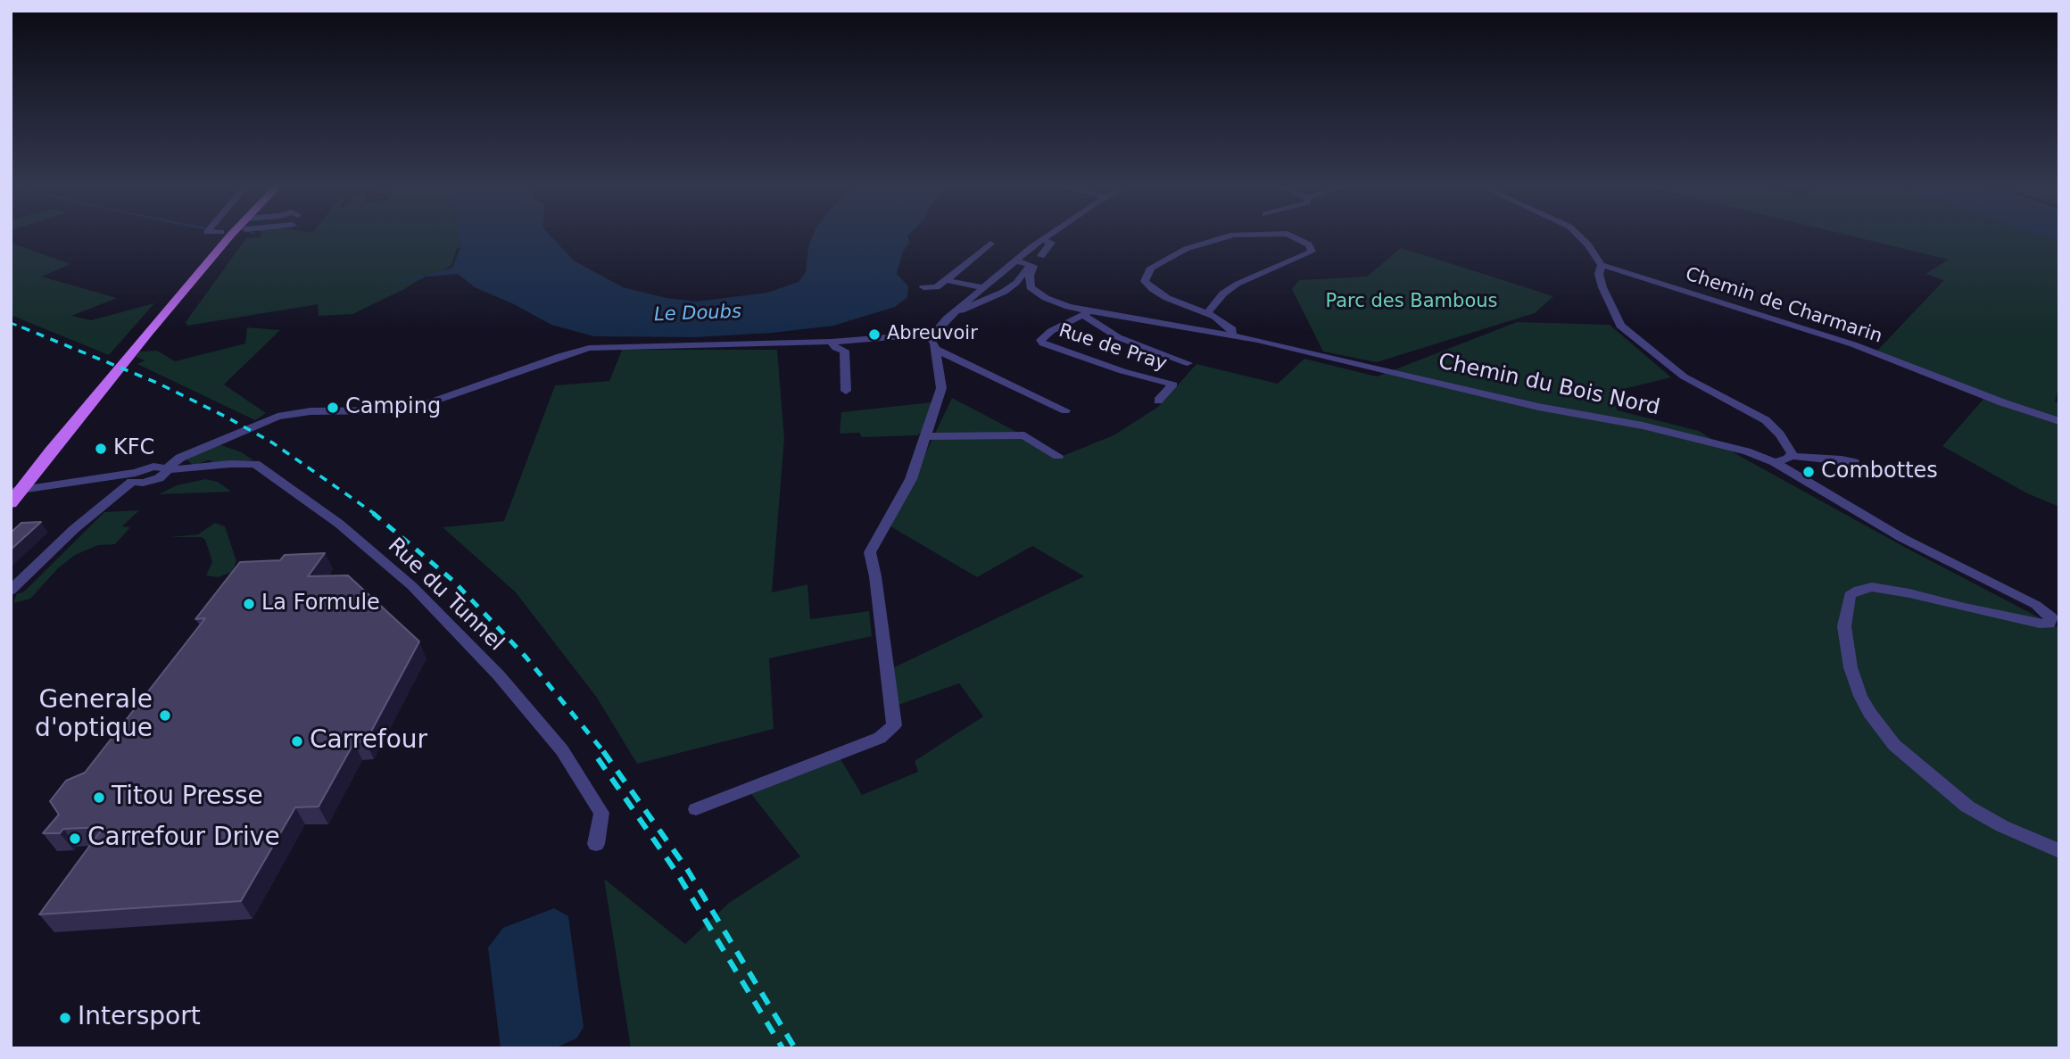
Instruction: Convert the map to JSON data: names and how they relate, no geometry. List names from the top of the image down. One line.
{"streets":{"street":["Chemin de Charmarin","Rue de Pray","Chemin du Bois Nord","Rue du Tunnel"]},"crossings":[["Rue de Pray","Chemin du Bois Nord"]],"water":["Le Doubs"],"parks":["Parc des Bambous"],"places":["Abreuvoir","Camping","KFC","Combottes","La Formule","Generale d'optique","Carrefour","Titou Presse","Carrefour Drive","Intersport"]}
